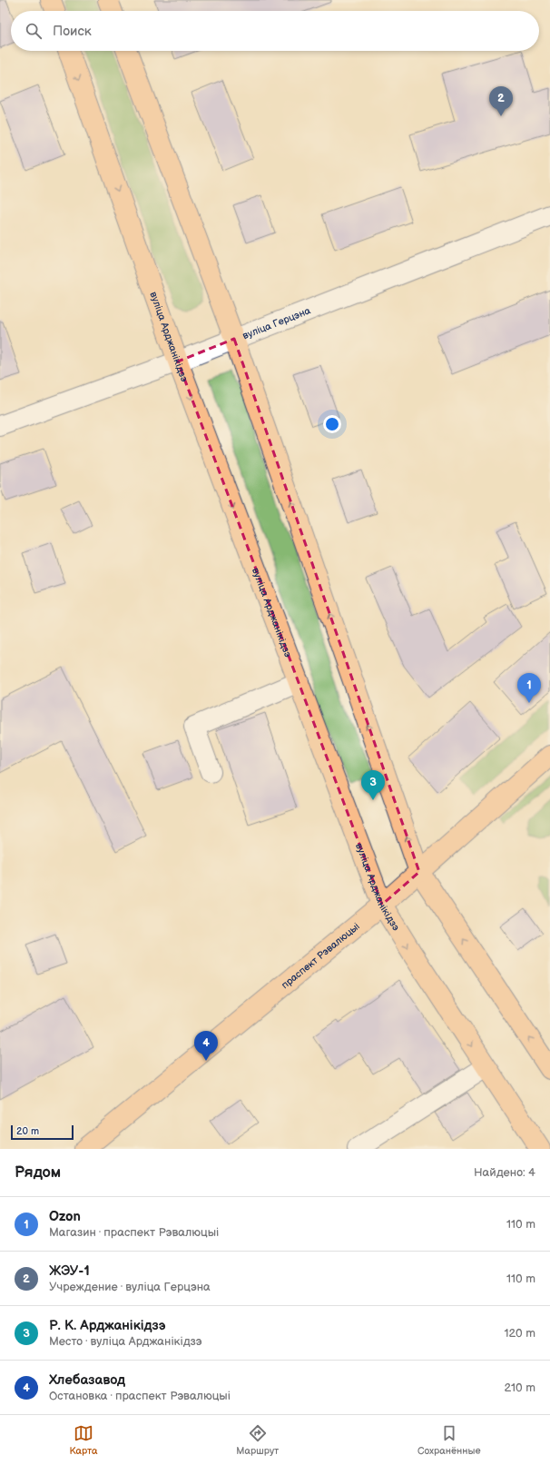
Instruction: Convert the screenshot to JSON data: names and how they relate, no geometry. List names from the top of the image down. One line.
{"streets":{"main road":["вуліца Арджанікідзэ","праспект Рэвалюцыі"],"street":["вуліца Герцэна"]},"crossings":[["вуліца Герцэна","вуліца Арджанікідзэ"],["вуліца Арджанікідзэ","праспект Рэвалюцыі"]],"scale_bar":"20 m","page":{"search":"Поиск","pins":["2","1","3","4"],"scale":"20 m","heading":["Рядом","Найдено: 4"],"list":[{"mark":"1","name":"Ozon","note":"Магазин · праспект Рэвалюцыі","value":"110 m"},{"mark":"2","name":"ЖЭУ-1","note":"Учреждение · вуліца Герцэна","value":"110 m"},{"mark":"3","name":"Р. К. Арджанікідзэ","note":"Место · вуліца Арджанікідзэ","value":"120 m"},{"mark":"4","name":"Хлебазавод","note":"Остановка · праспект Рэвалюцыі","value":"210 m"}],"nav":["Карта","Маршрут","Сохранённые"]}}
